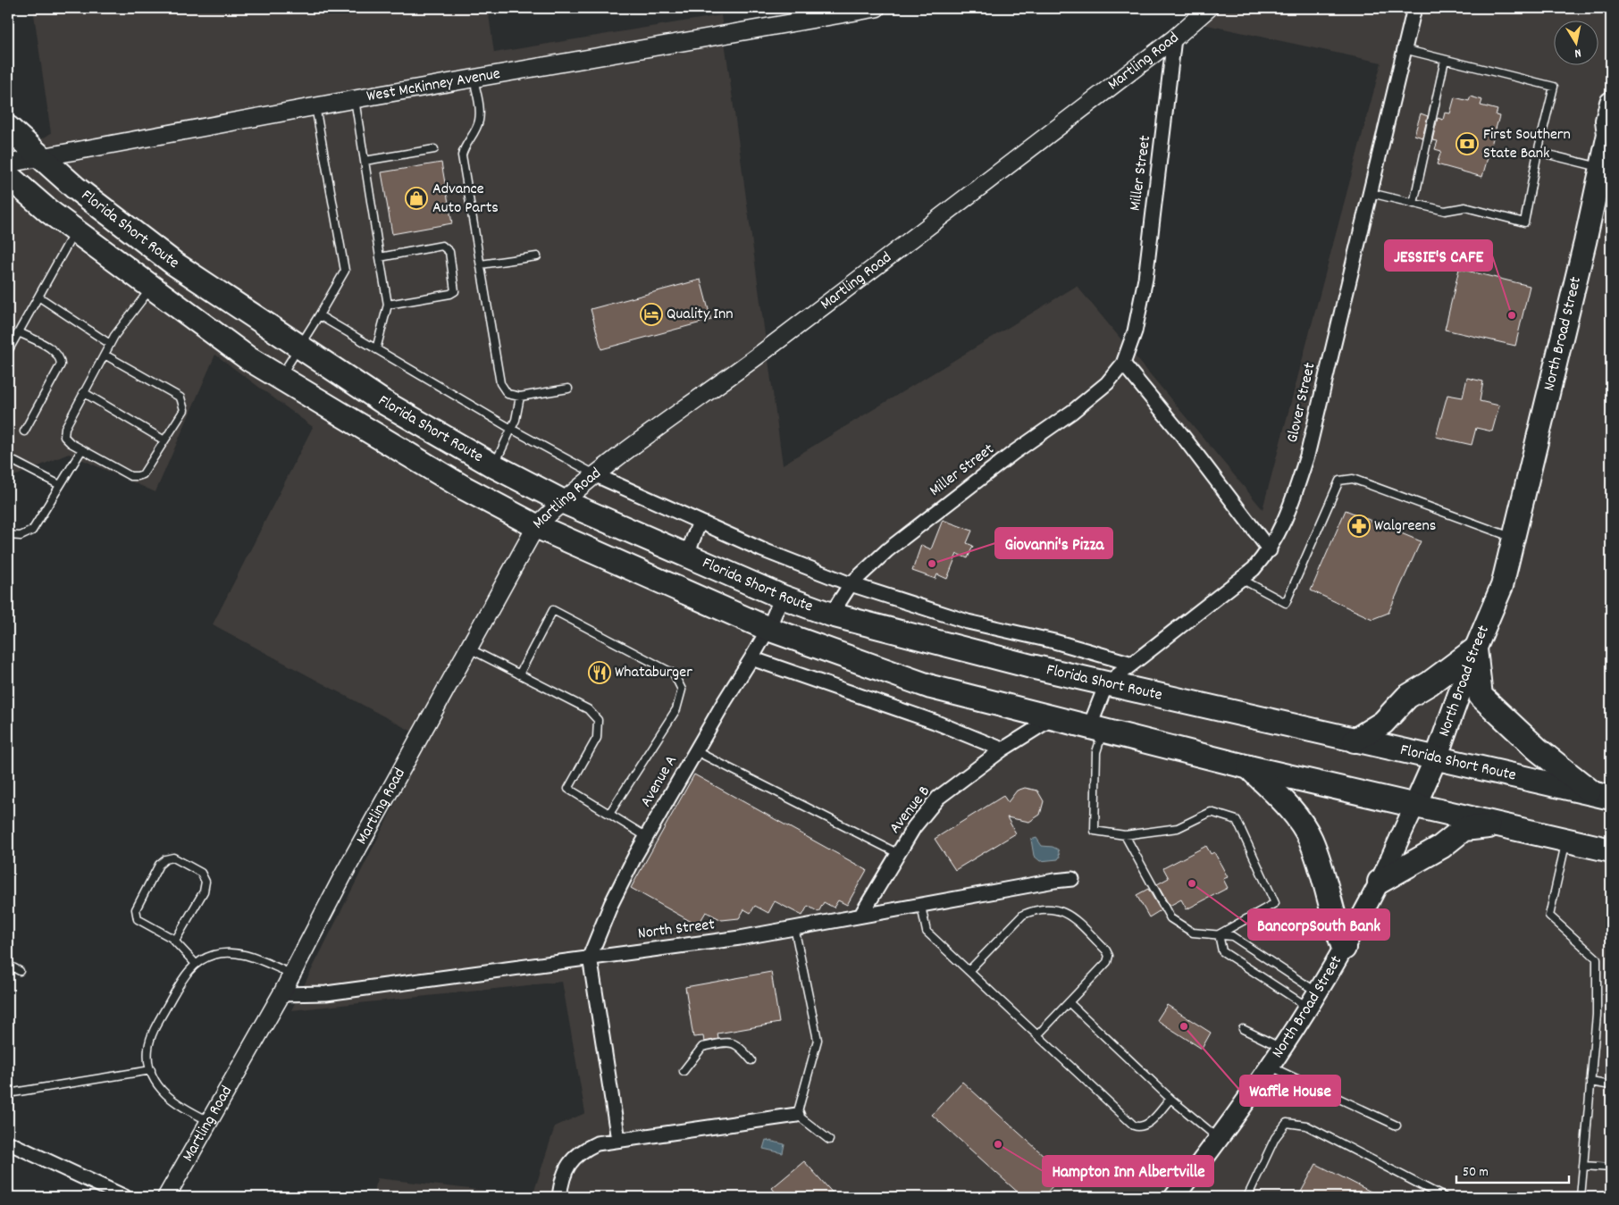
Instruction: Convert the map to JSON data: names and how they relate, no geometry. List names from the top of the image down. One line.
{"streets":{"highway":["Florida Short Route"],"main road":["North Broad Street"],"street":["Martling Road","West McKinney Avenue","Miller Street","Glover Street","Avenue A","Avenue B","North Street"]},"crossings":[["Martling Road","Miller Street"],["Martling Road","Florida Short Route"],["Martling Road","North Street"],["West McKinney Avenue","Florida Short Route"],["Miller Street","Florida Short Route"],["Florida Short Route","North Broad Street"],["Florida Short Route","Glover Street"],["Florida Short Route","Avenue A"],["Florida Short Route","Avenue B"],["Avenue A","North Street"],["Avenue B","North Street"]],"places":{"bank":["First Southern State Bank"],"shop":["Advance Auto Parts"],"hotel":["Quality Inn"],"other":["JESSIE'S CAFE","Giovanni's Pizza","BancorpSouth Bank","Waffle House","Hampton Inn Albertville"],"pharmacy":["Walgreens"],"restaurant":["Whataburger"]},"scale_bar":"50 m","north":"bottom"}
